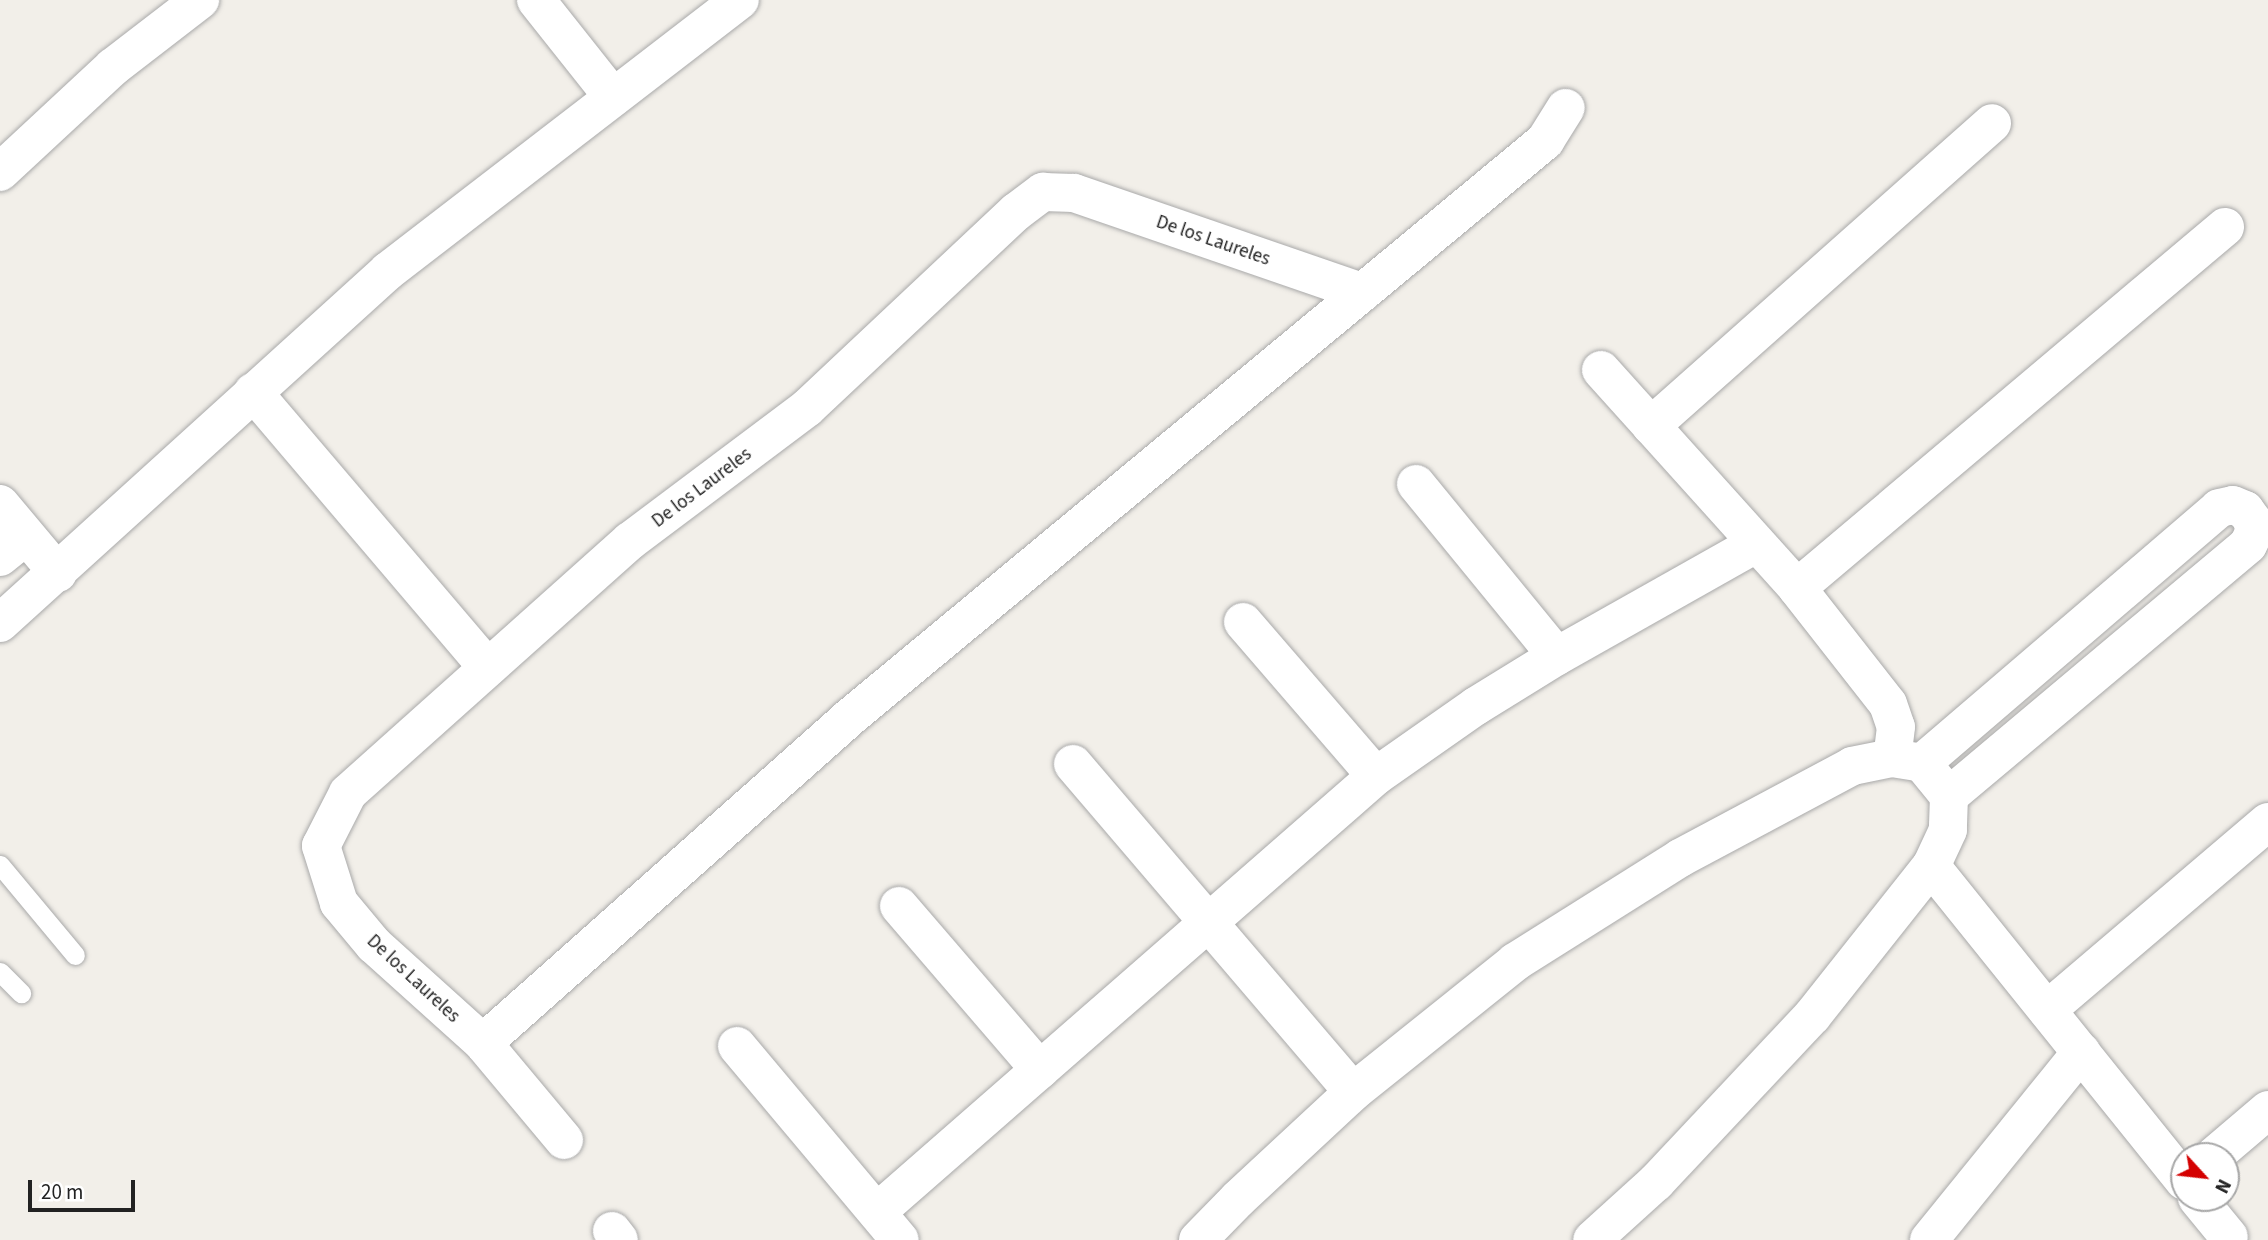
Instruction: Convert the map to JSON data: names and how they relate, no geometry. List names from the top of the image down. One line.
{"streets":{"street":["De los Laureles"]},"scale_bar":"20 m","north":"bottom right"}
